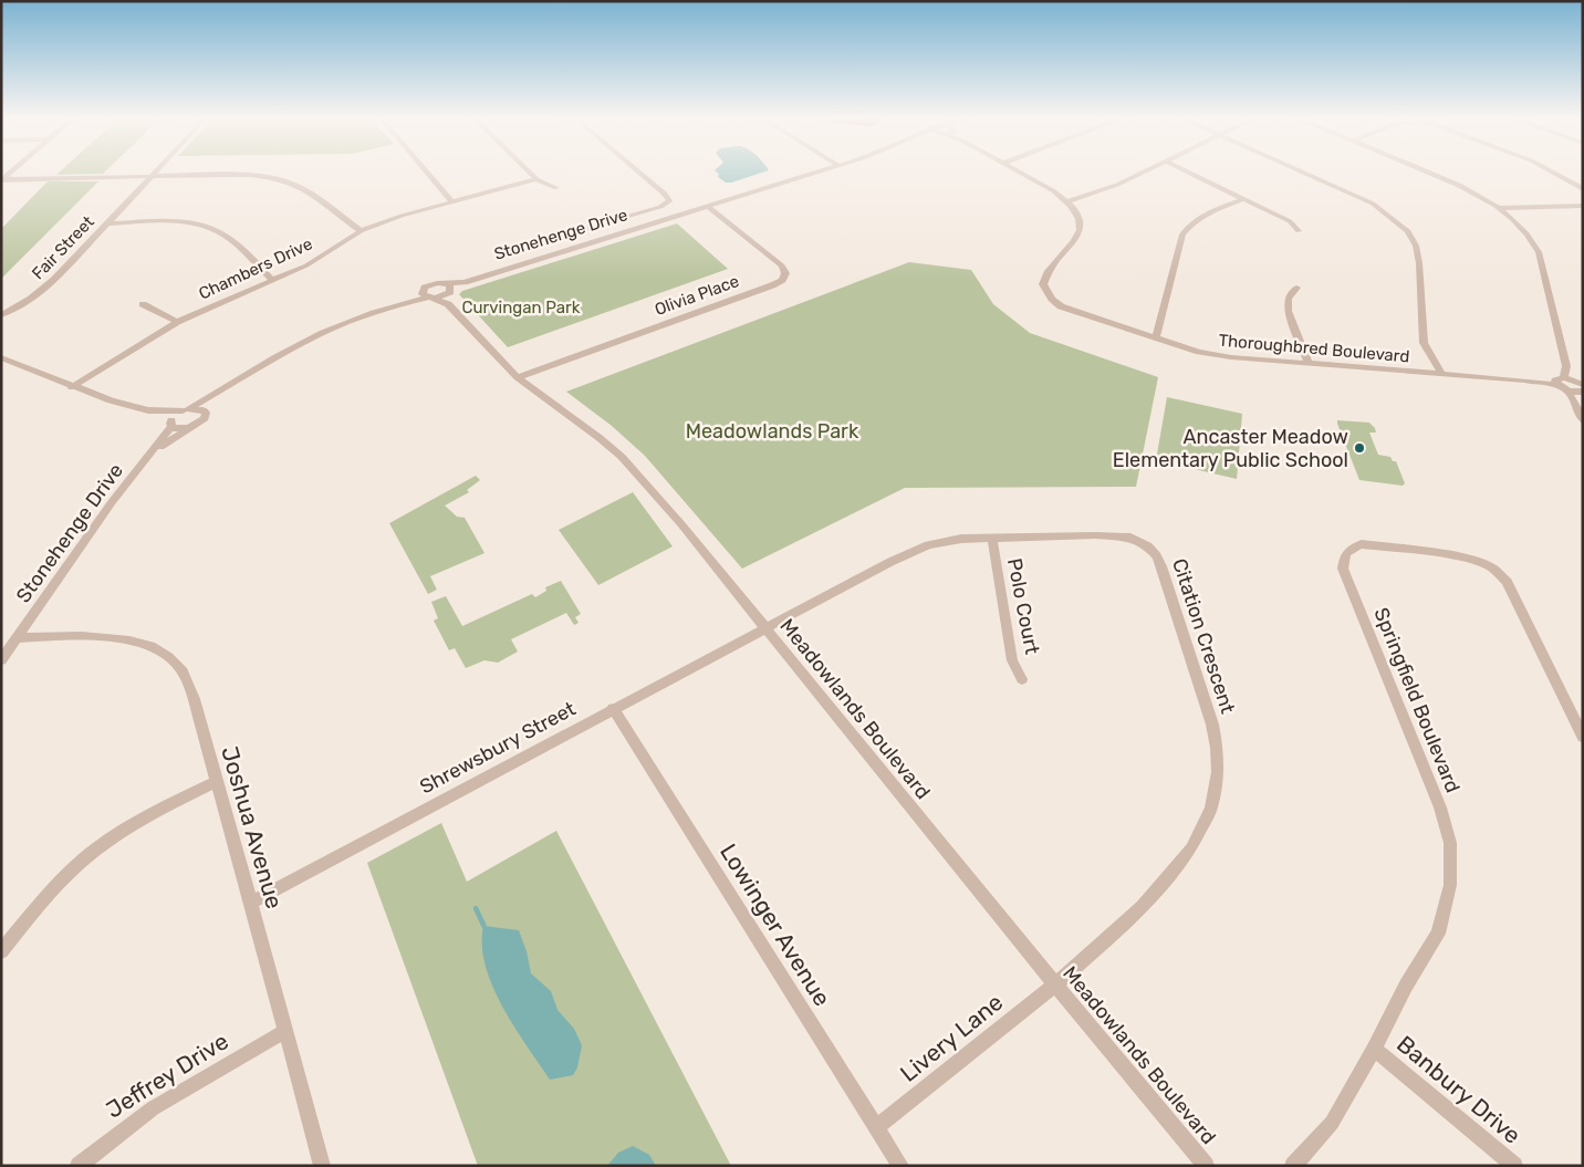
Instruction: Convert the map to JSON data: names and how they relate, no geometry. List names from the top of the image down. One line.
{"streets":{"street":["Stonehenge Drive","Fair Street","Chambers Drive","Olivia Place","Thoroughbred Boulevard","Polo Court","Citation Crescent","Springfield Boulevard","Meadowlands Boulevard","Shrewsbury Street","Joshua Avenue","Lowinger Avenue","Livery Lane","Jeffrey Drive","Banbury Drive"]},"crossings":[["Stonehenge Drive","Olivia Place"],["Stonehenge Drive","Meadowlands Boulevard"],["Stonehenge Drive","Joshua Avenue"],["Olivia Place","Meadowlands Boulevard"],["Polo Court","Citation Crescent"],["Citation Crescent","Meadowlands Boulevard"],["Citation Crescent","Shrewsbury Street"],["Citation Crescent","Livery Lane"],["Springfield Boulevard","Banbury Drive"],["Meadowlands Boulevard","Shrewsbury Street"],["Meadowlands Boulevard","Livery Lane"],["Shrewsbury Street","Joshua Avenue"],["Shrewsbury Street","Lowinger Avenue"],["Joshua Avenue","Jeffrey Drive"],["Lowinger Avenue","Livery Lane"]],"parks":["Curvingan Park","Meadowlands Park"],"places":["Ancaster Meadow Elementary Public School"]}
